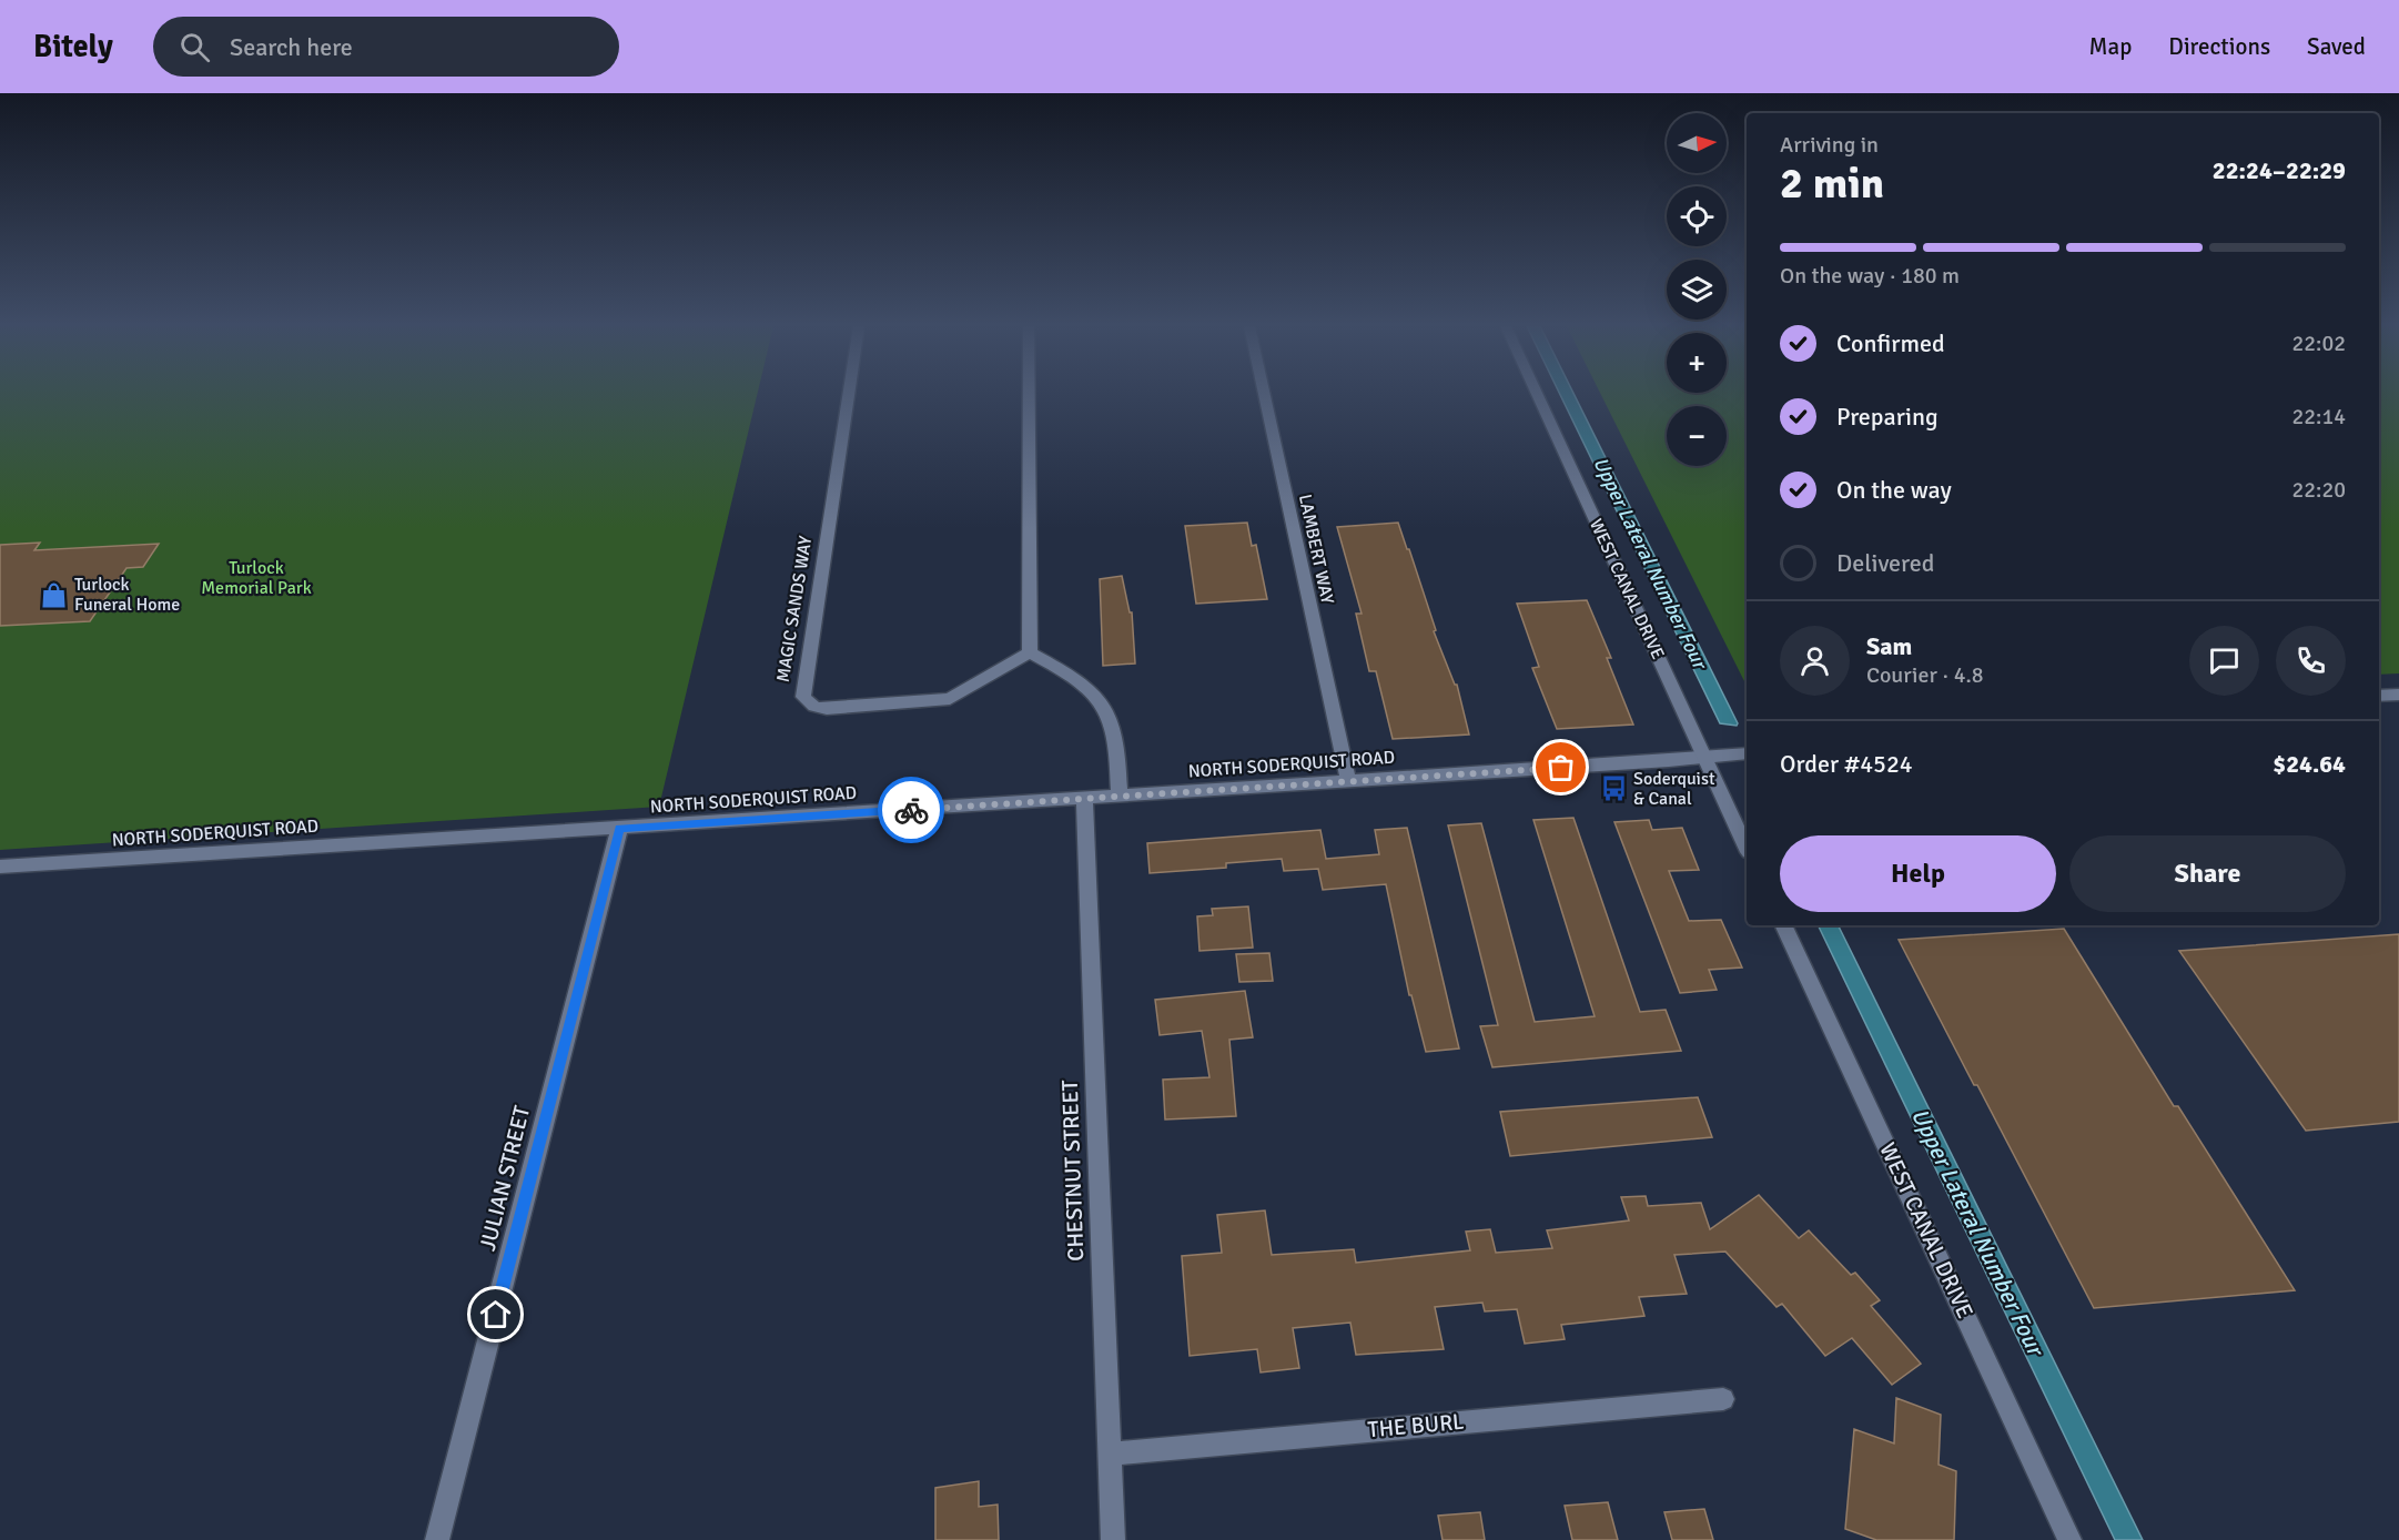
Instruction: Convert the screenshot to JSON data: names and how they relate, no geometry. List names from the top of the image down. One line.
{"streets":{"street":["LAMBERT WAY","WEST CANAL DRIVE","MAGIC SANDS WAY","NORTH SODERQUIST ROAD","CHESTNUT STREET","JULIAN STREET","THE BURL"]},"crossings":[["LAMBERT WAY","NORTH SODERQUIST ROAD"],["WEST CANAL DRIVE","NORTH SODERQUIST ROAD"],["NORTH SODERQUIST ROAD","CHESTNUT STREET"],["NORTH SODERQUIST ROAD","JULIAN STREET"],["CHESTNUT STREET","THE BURL"]],"water":["Upper Lateral Number Four"],"parks":["Turlock Memorial Park"],"places":{"shop":["Turlock Funeral Home"],"bus stop":["Soderquist & Canal"]},"north":"right","page":{"header":"Bitely","search":"Search here","nav":["Map","Directions","Saved"],"map_buttons":["+","−"],"heading":["2 min","Arriving in","22:24–22:29"],"panel":["Sam","Courier · 4.8","Order #4524","$24.64"],"bar":"On the way · 180 m","list":[["Confirmed","22:02"],["Preparing","22:14"],["On the way","22:20"],"Delivered"],"buttons":["Help","Share"]}}
